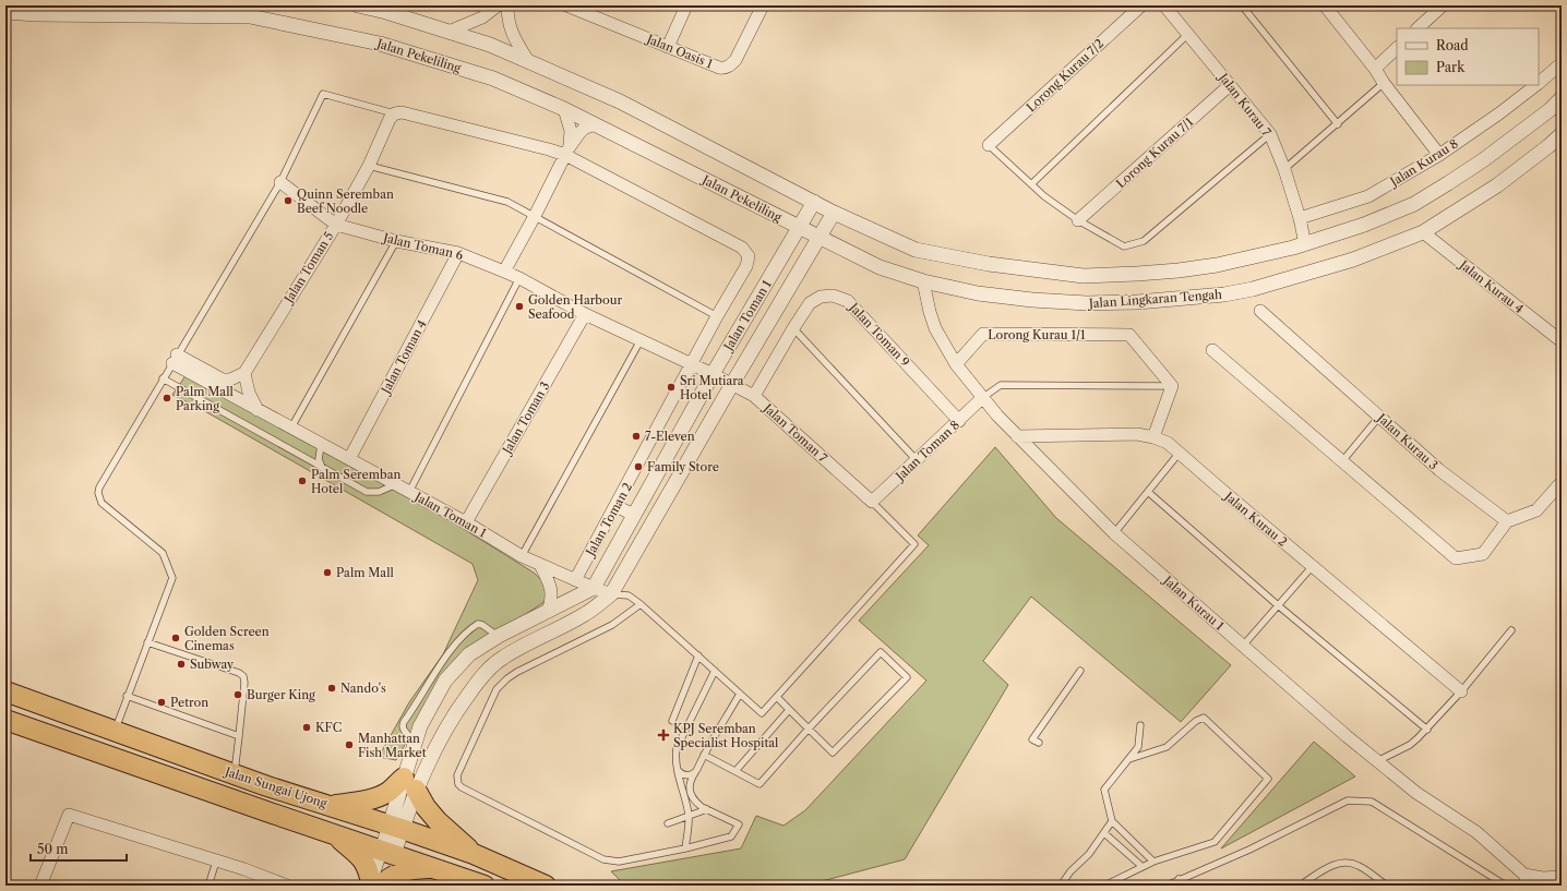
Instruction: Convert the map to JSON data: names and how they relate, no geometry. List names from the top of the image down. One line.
{"streets":{"highway":["Jalan Sungai Ujong"],"street":["Jalan Oasis 1","Jalan Pekeliling","Lorong Kurau 7/2","Jalan Kurau 7","Lorong Kurau 7/1","Jalan Kurau 8","Jalan Toman 6","Jalan Toman 5","Jalan Kurau 4","Jalan Lingkaran Tengah","Jalan Toman 1","Jalan Toman 9","Lorong Kurau 1/1","Jalan Toman 4","Jalan Toman 3","Jalan Toman 7","Jalan Kurau 3","Jalan Toman 8","Jalan Toman 2","Jalan Kurau 2","Jalan Kurau 1"]},"crossings":[["Jalan Pekeliling","Jalan Lingkaran Tengah"],["Jalan Pekeliling","Jalan Toman 1"],["Jalan Kurau 7","Lorong Kurau 7/1"],["Jalan Kurau 7","Jalan Kurau 8"],["Jalan Toman 6","Jalan Toman 5"],["Jalan Toman 6","Jalan Toman 1"],["Jalan Toman 6","Jalan Toman 4"],["Jalan Toman 6","Jalan Toman 3"],["Jalan Toman 6","Jalan Toman 7"],["Jalan Toman 6","Jalan Toman 2"],["Jalan Toman 5","Jalan Toman 2"],["Jalan Kurau 4","Jalan Lingkaran Tengah"],["Jalan Lingkaran Tengah","Jalan Toman 1"],["Jalan Lingkaran Tengah","Jalan Kurau 1"],["Jalan Toman 1","Jalan Toman 4"],["Jalan Toman 1","Jalan Toman 3"],["Jalan Toman 1","Jalan Toman 7"],["Jalan Toman 1","Jalan Toman 2"],["Jalan Toman 1","Jalan Sungai Ujong"],["Jalan Toman 9","Jalan Toman 7"],["Jalan Toman 9","Jalan Toman 8"],["Lorong Kurau 1/1","Jalan Kurau 1"],["Jalan Toman 7","Jalan Toman 8"],["Jalan Toman 8","Jalan Kurau 1"],["Jalan Kurau 2","Jalan Kurau 1"]],"places":{"other":["Quinn Seremban Beef Noodle","Golden Harbour Seafood","Sri Mutiara Hotel","Palm Mall Parking","7-Eleven","Family Store","Palm Seremban Hotel","Palm Mall","Golden Screen Cinemas","Subway","Nando's","Burger King","Petron","KFC","Manhattan Fish Market"],"health":["KPJ Seremban Specialist Hospital"]},"legend":["Road","Park"],"scale_bar":"50 m"}
